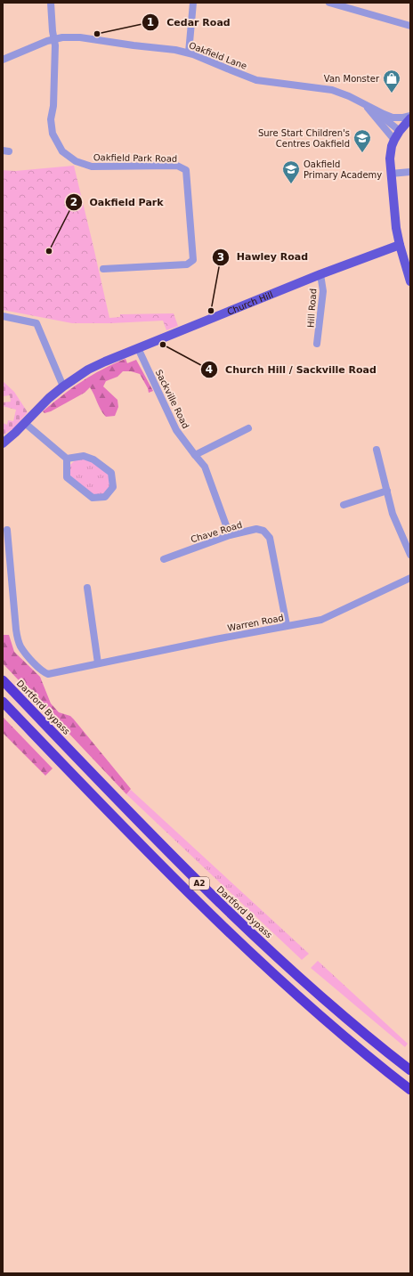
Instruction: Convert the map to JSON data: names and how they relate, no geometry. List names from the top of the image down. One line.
{"streets":{"highway":["Dartford Bypass","A2"],"main road":["Church Hill"],"street":["Oakfield Lane","Oakfield Park Road","Hill Road","Sackville Road","Chave Road","Warren Road"]},"crossings":[["Oakfield Lane","Oakfield Park Road"],["Church Hill","Hill Road"],["Church Hill","Sackville Road"],["Sackville Road","Chave Road"],["Chave Road","Warren Road"]],"places":{"other":["Cedar Road","Oakfield Park","Hawley Road","Church Hill / Sackville Road"],"shop":["Van Monster"],"school or university":["Sure Start Children's Centres Oakfield","Oakfield Primary Academy"]}}
